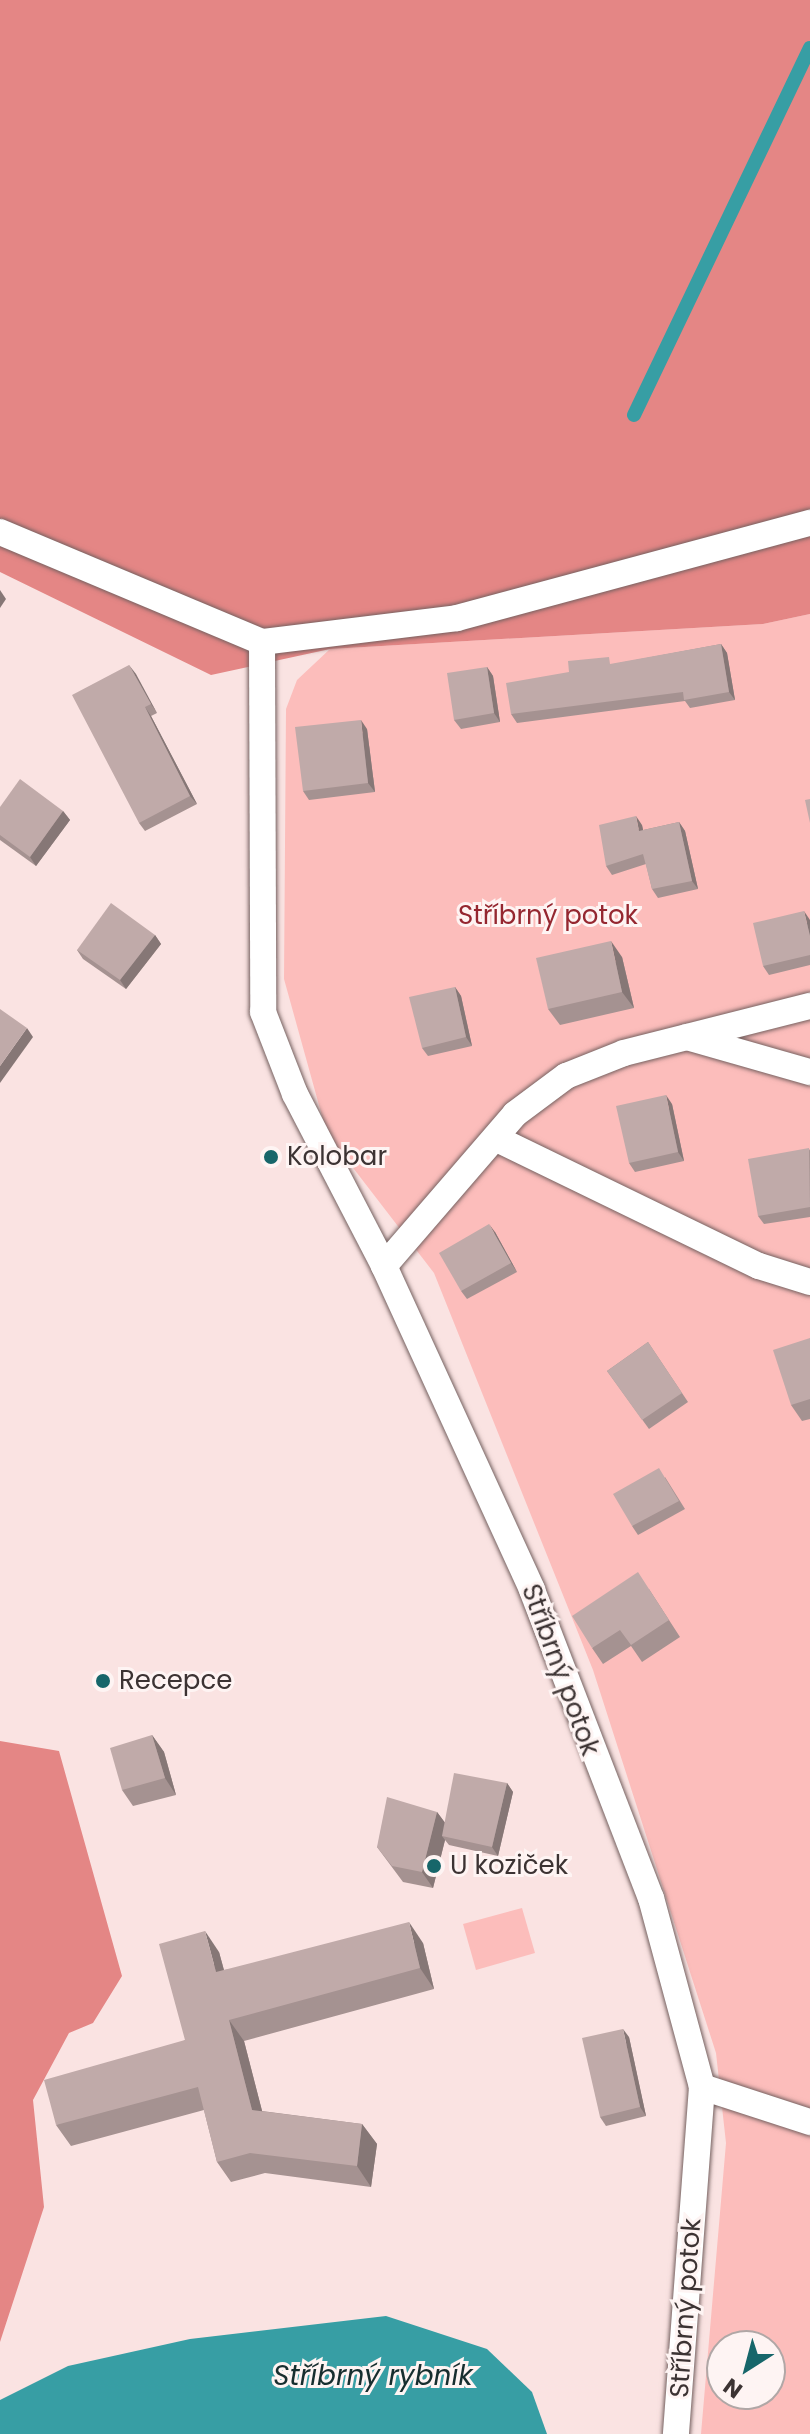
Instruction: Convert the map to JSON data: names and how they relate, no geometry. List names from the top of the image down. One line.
{"streets":{"lane":["Stříbrný potok"]},"water":["Stříbrný rybník"],"parks":["Stříbrný potok"],"places":["Kolobar","Recepce","U koziček"],"north":"bottom left"}
